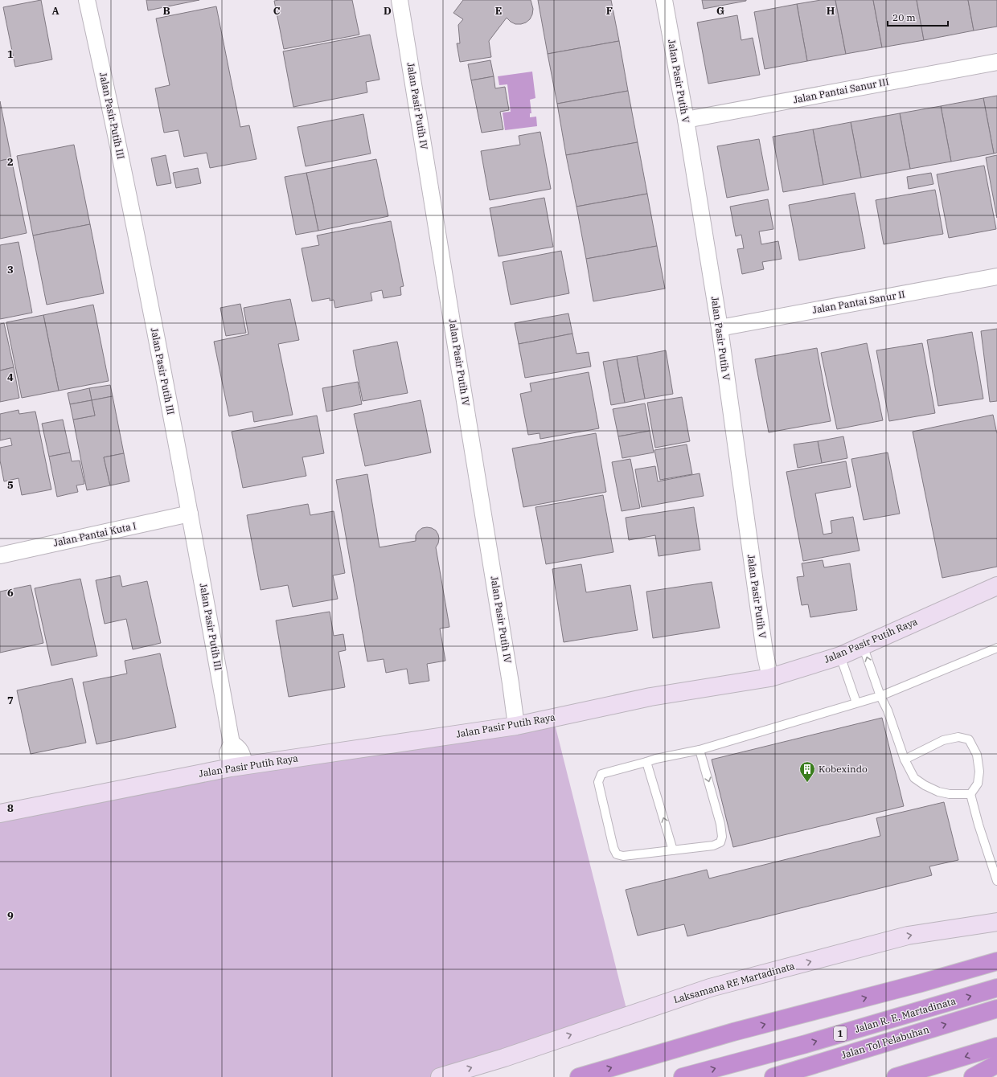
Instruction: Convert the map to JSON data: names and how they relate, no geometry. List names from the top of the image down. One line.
{"streets":{"highway":["Jalan R. E. Martadinata","1","Jalan Tol Pelabuhan"],"street":["Jalan Pasir Putih V","Jalan Pantai Sanur III","Jalan Pasir Putih IV","Jalan Pasir Putih III","Jalan Pantai Sanur II","Jalan Pantai Kuta I","Jalan Pasir Putih Raya","Laksamana RE Martadinata"]},"crossings":[["Jalan Pasir Putih V","Jalan Pantai Sanur III"],["Jalan Pasir Putih V","Jalan Pantai Sanur II"],["Jalan Pasir Putih V","Jalan Pasir Putih Raya"],["Jalan Pasir Putih IV","Jalan Pasir Putih Raya"],["Jalan Pasir Putih III","Jalan Pantai Kuta I"],["Jalan Pasir Putih III","Jalan Pasir Putih Raya"]],"one_way":["Laksamana RE Martadinata"],"places":{"building":["Kobexindo"]},"scale_bar":"20 m","grid":{"columns":["A","B","C","D","E","F","G","H"],"rows":["1","2","3","4","5","6","7","8","9"]}}
